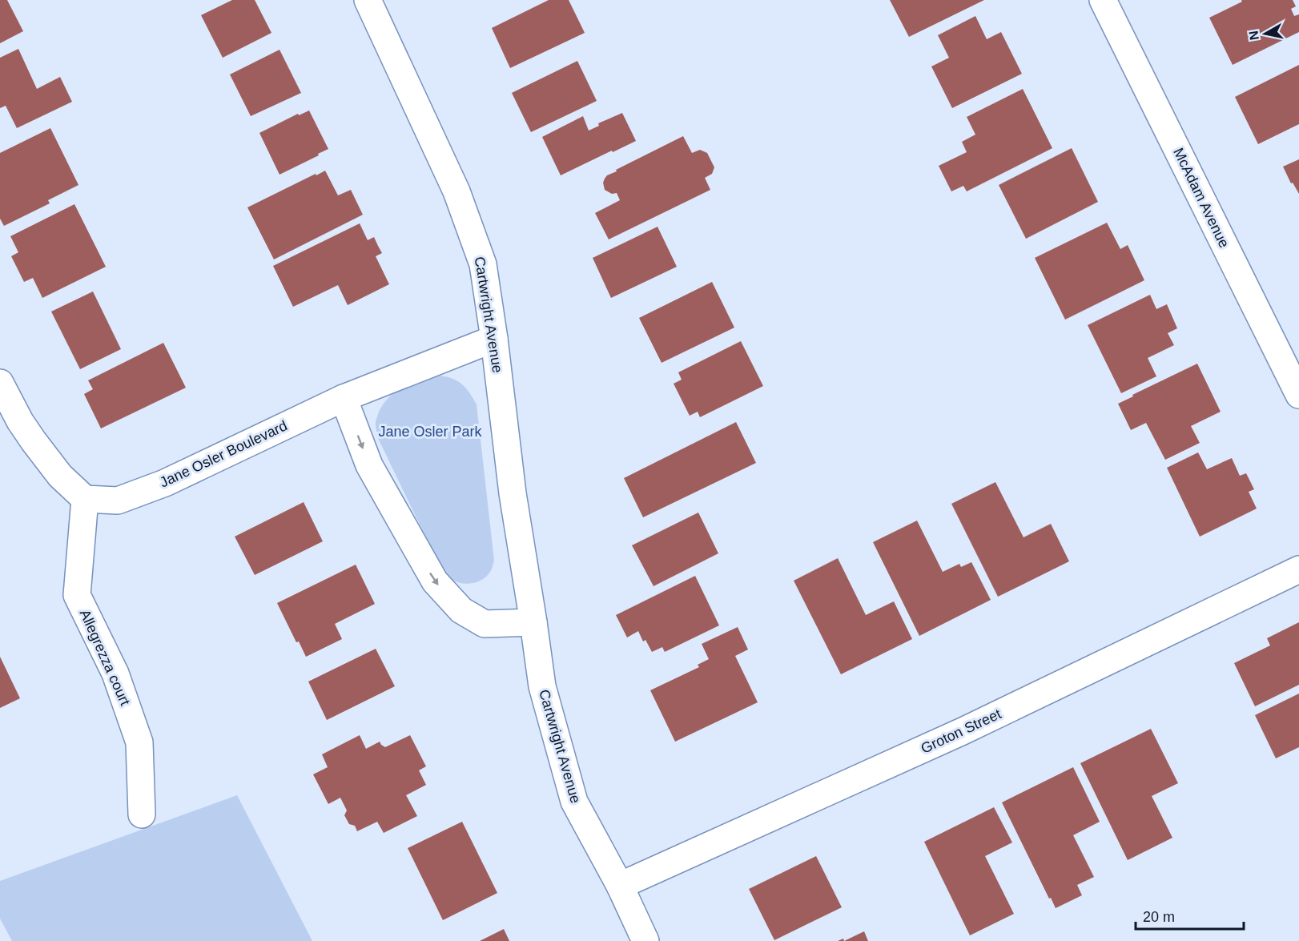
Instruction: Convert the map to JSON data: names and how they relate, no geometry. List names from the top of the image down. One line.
{"streets":{"street":["McAdam Avenue","Cartwright Avenue","Jane Osler Boulevard","Allegrezza court","Groton Street"]},"crossings":[["Cartwright Avenue","Jane Osler Boulevard"],["Cartwright Avenue","Groton Street"],["Jane Osler Boulevard","Allegrezza court"]],"parks":["Jane Osler Park"],"scale_bar":"20 m","north":"left"}
